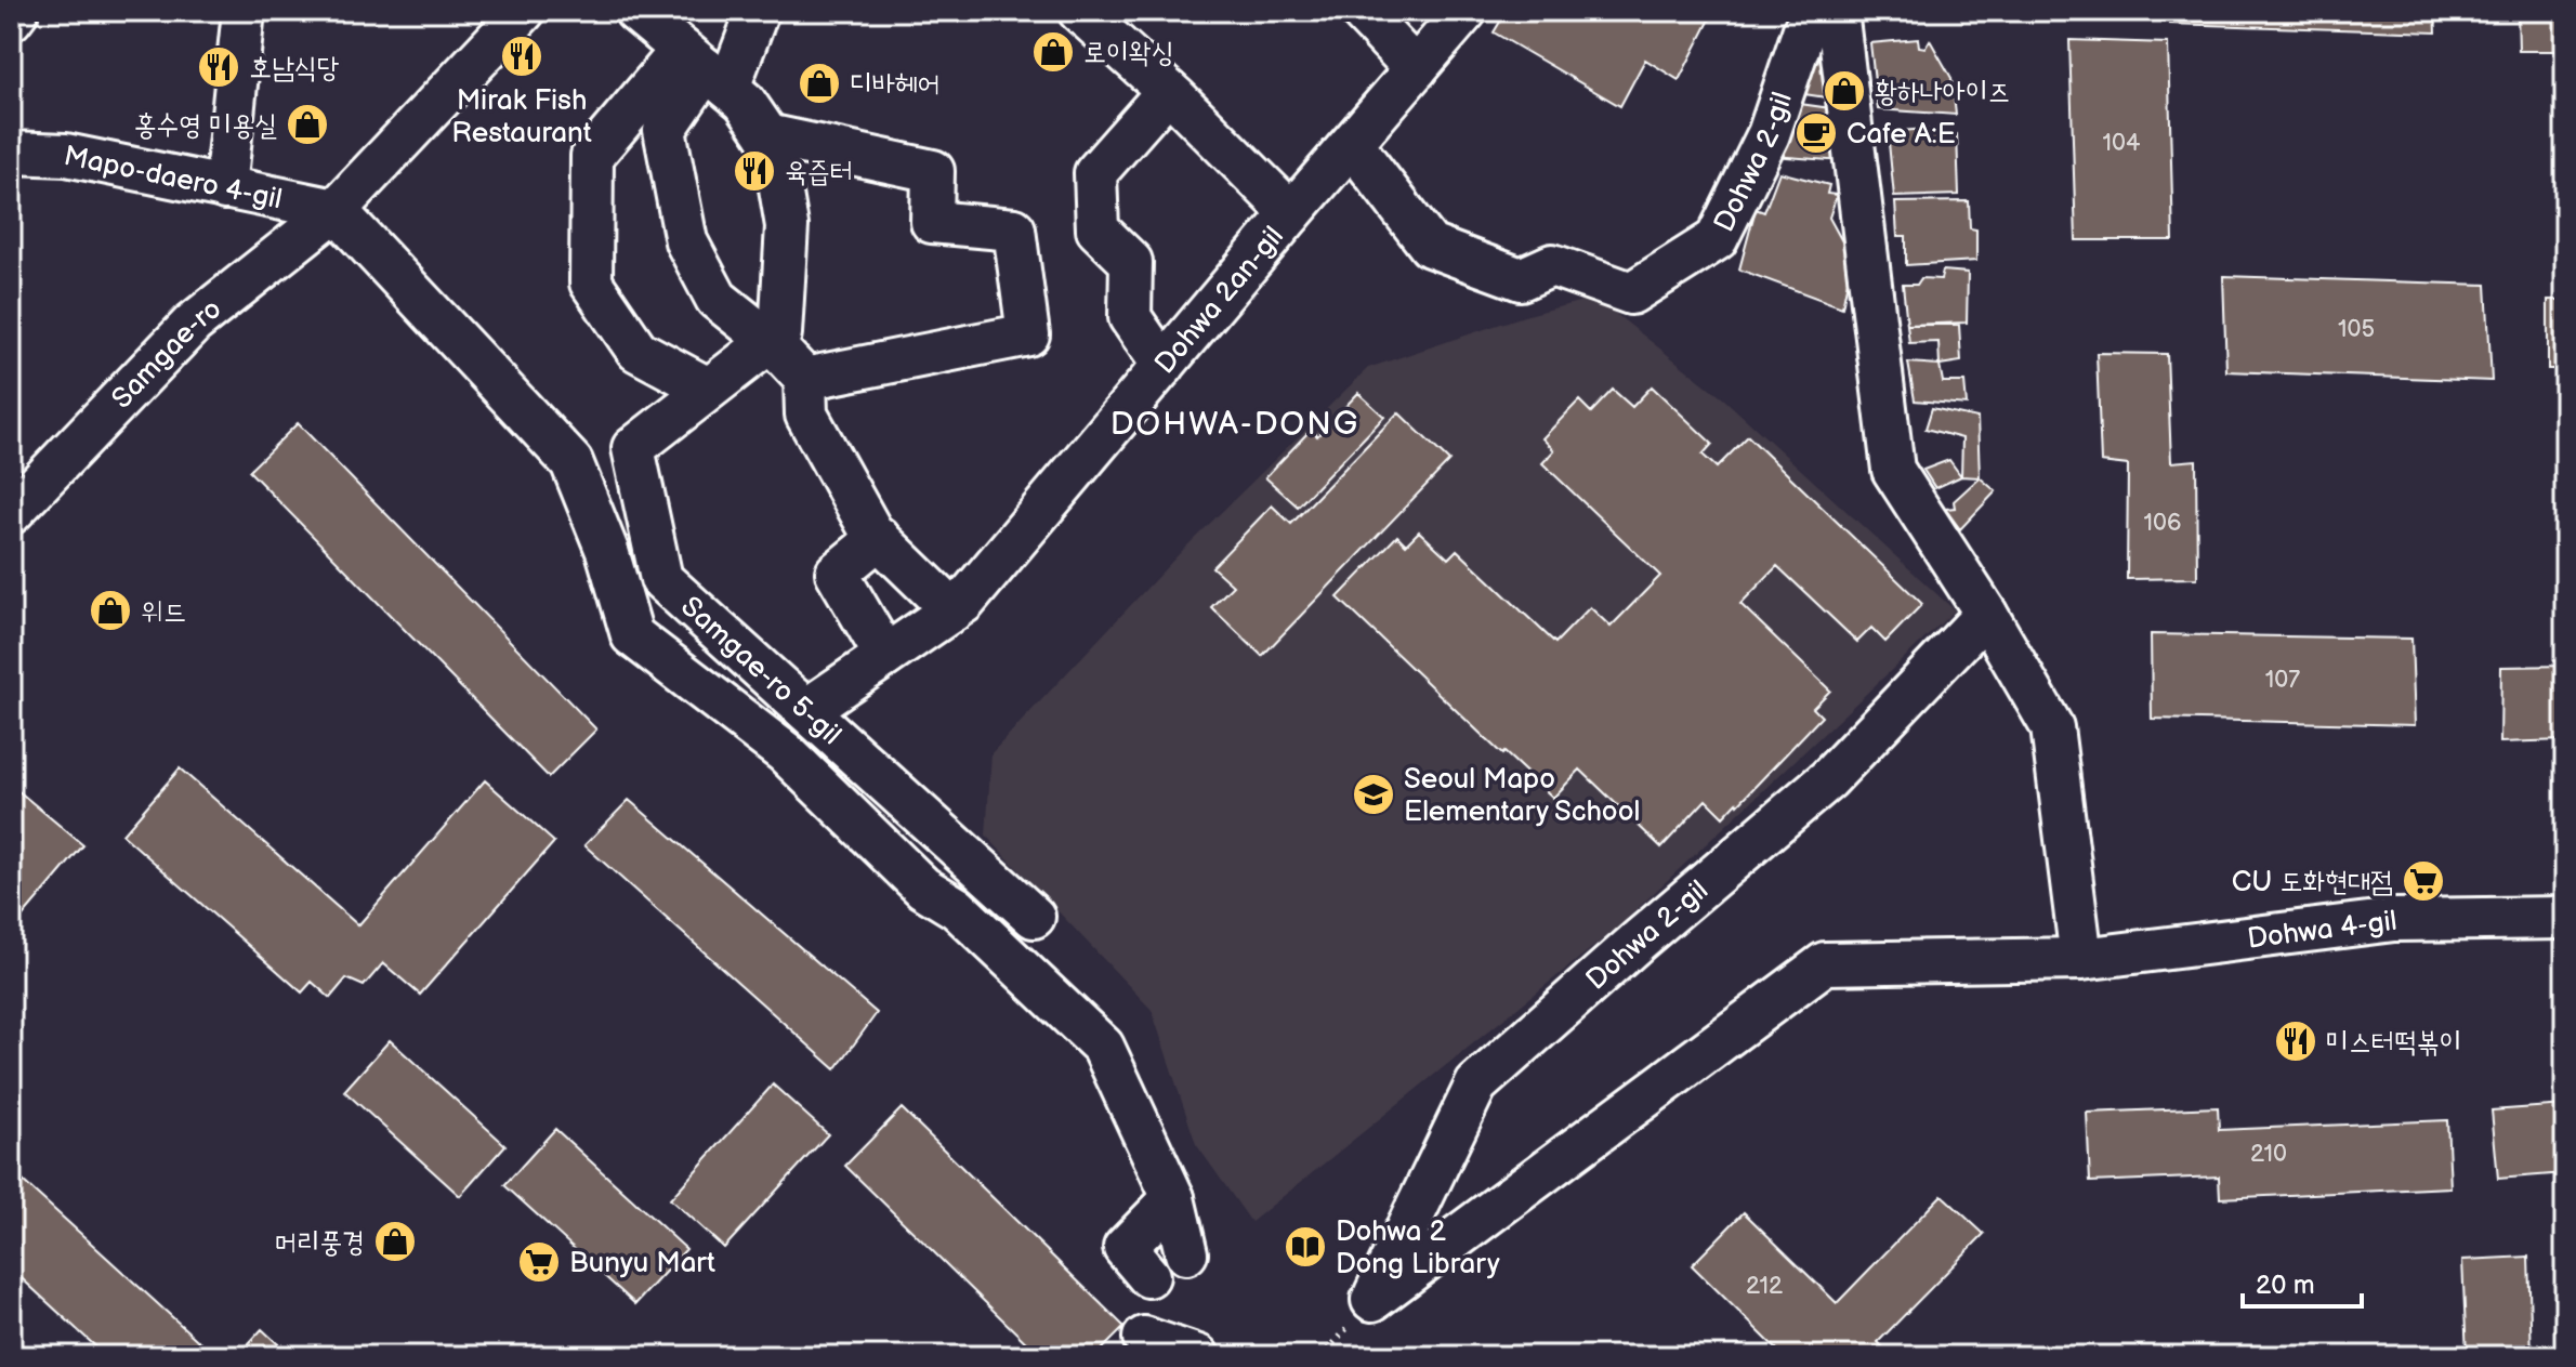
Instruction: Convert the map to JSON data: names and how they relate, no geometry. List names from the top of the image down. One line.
{"streets":{"street":["Dohwa 2-gil","Mapo-daero 4-gil","Dohwa 2an-gil","Samgae-ro","Samgae-ro 5-gil","Dohwa 4-gil"]},"crossings":[["Dohwa 2-gil","Dohwa 2an-gil"],["Dohwa 2-gil","Dohwa 4-gil"],["Mapo-daero 4-gil","Samgae-ro"],["Dohwa 2an-gil","Samgae-ro 5-gil"]],"districts":["DOHWA-DONG"],"places":{"shop":["로이왁싱","디바헤어","황하나아이즈","홍수영 미용실","위드","머리풍경"],"restaurant":["Mirak Fish Restaurant","호남식당","육즙터","미스터떡볶이"],"cafe":["Cafe A:E"],"school or university":["Seoul Mapo Elementary School"],"supermarket":["CU 도화현대점","Bunyu Mart"],"library":["Dohwa 2 Dong Library"]},"house_numbers":["104","105","106","107","210","212"],"scale_bar":"20 m"}
